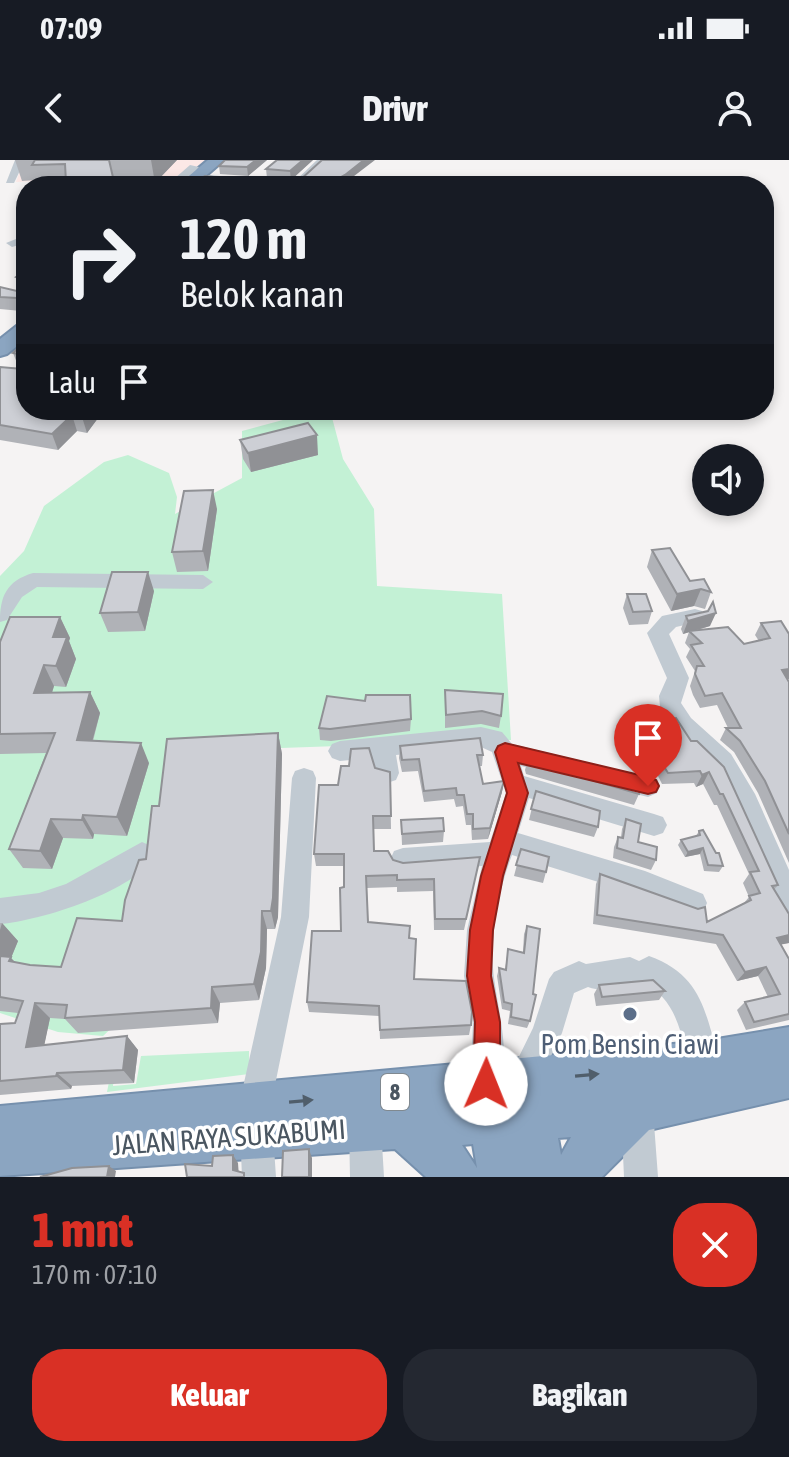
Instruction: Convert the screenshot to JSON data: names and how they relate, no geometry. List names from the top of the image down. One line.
{"streets":{"highway":["8","JALAN RAYA SUKABUMI"]},"places":["Pom Bensin Ciawi"],"page":{"status":"07:09","header":"Drivr","turn":["120 m","Belok kanan"],"then":"Lalu","heading":["1 mnt","170 m · 07:10"],"buttons":["Keluar","Bagikan"]}}
